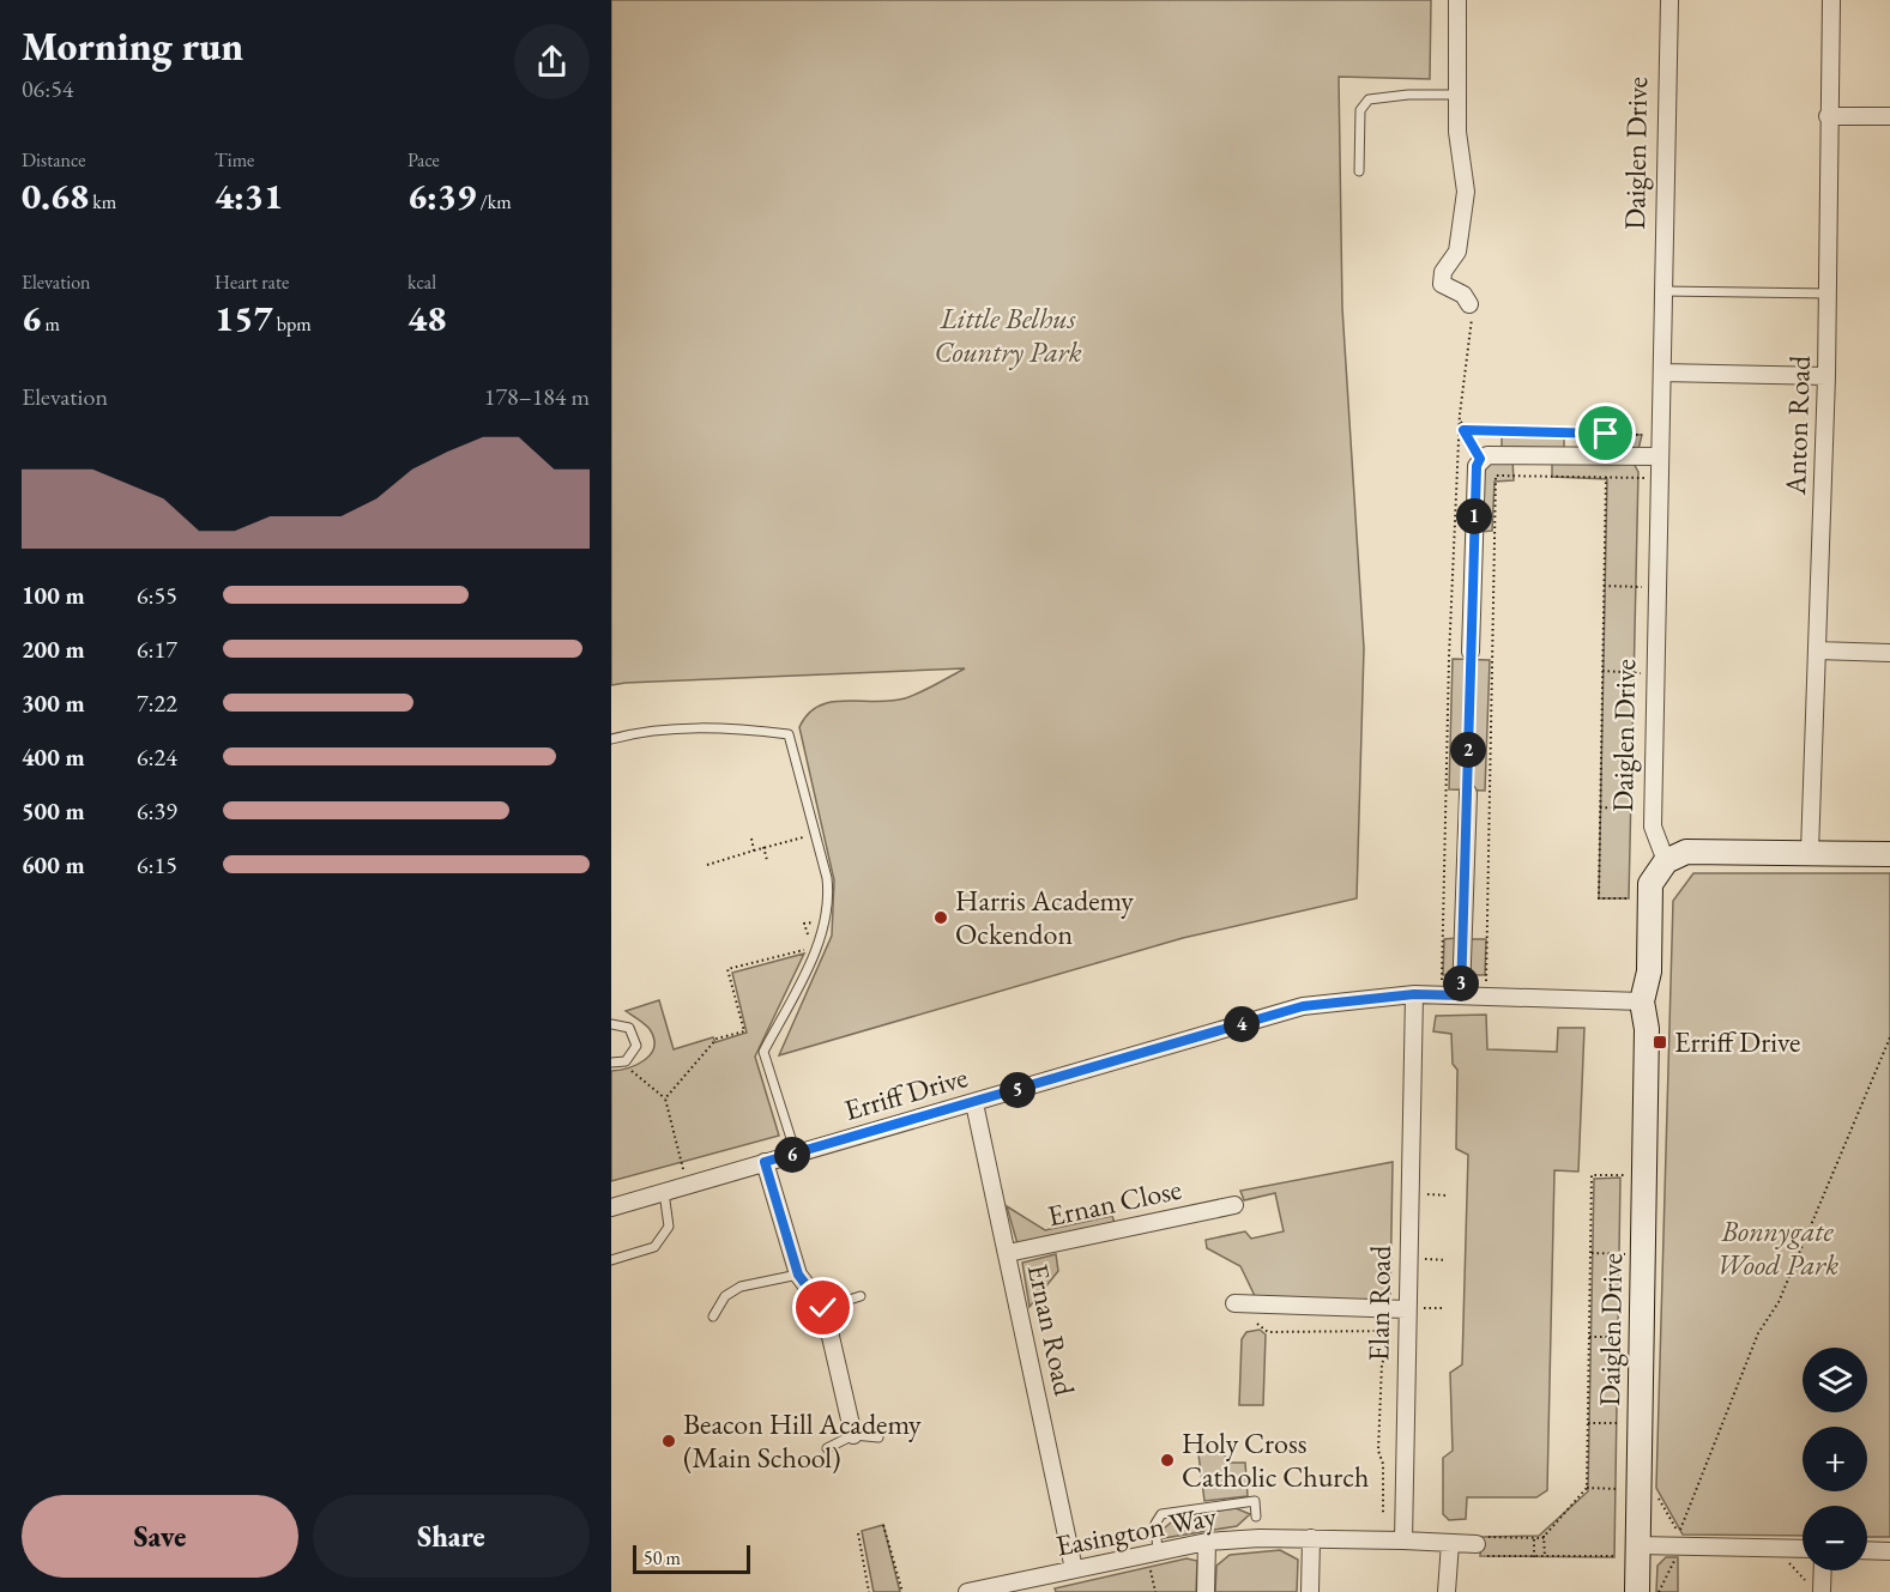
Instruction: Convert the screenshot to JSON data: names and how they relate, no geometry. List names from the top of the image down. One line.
{"streets":{"street":["Daiglen Drive","Anton Road","Erriff Drive","Ernan Close","Elan Road","Ernan Road","Easington Way"]},"crossings":[["Daiglen Drive","Erriff Drive"],["Erriff Drive","Elan Road"],["Erriff Drive","Ernan Road"],["Ernan Close","Ernan Road"],["Elan Road","Easington Way"],["Ernan Road","Easington Way"]],"parks":["Little Belhus Country Park","Bonnygate Wood Park"],"places":{"other":["Harris Academy Ockendon","Beacon Hill Academy (Main School)","Holy Cross Catholic Church"],"transit":["Erriff Drive"]},"scale_bar":"50 m","page":{"heading":["Morning run","06:54"],"stats":[["Distance","0.68 km"],["Time","4:31"],["Pace","6:39 /km"],["Elevation","6 m"],["Heart rate","157 bpm"],["kcal","48"]],"chart":["Elevation","178–184 m"],"pins":["1","2","3","4","5","6"],"list":[{"name":"100 m","note":"6:55"},{"name":"200 m","note":"6:17"},{"name":"300 m","note":"7:22"},{"name":"400 m","note":"6:24"},{"name":"500 m","note":"6:39"},{"name":"600 m","note":"6:15"}],"map_buttons":["+","−"],"buttons":["Save","Share"],"scale":"50 m"}}
